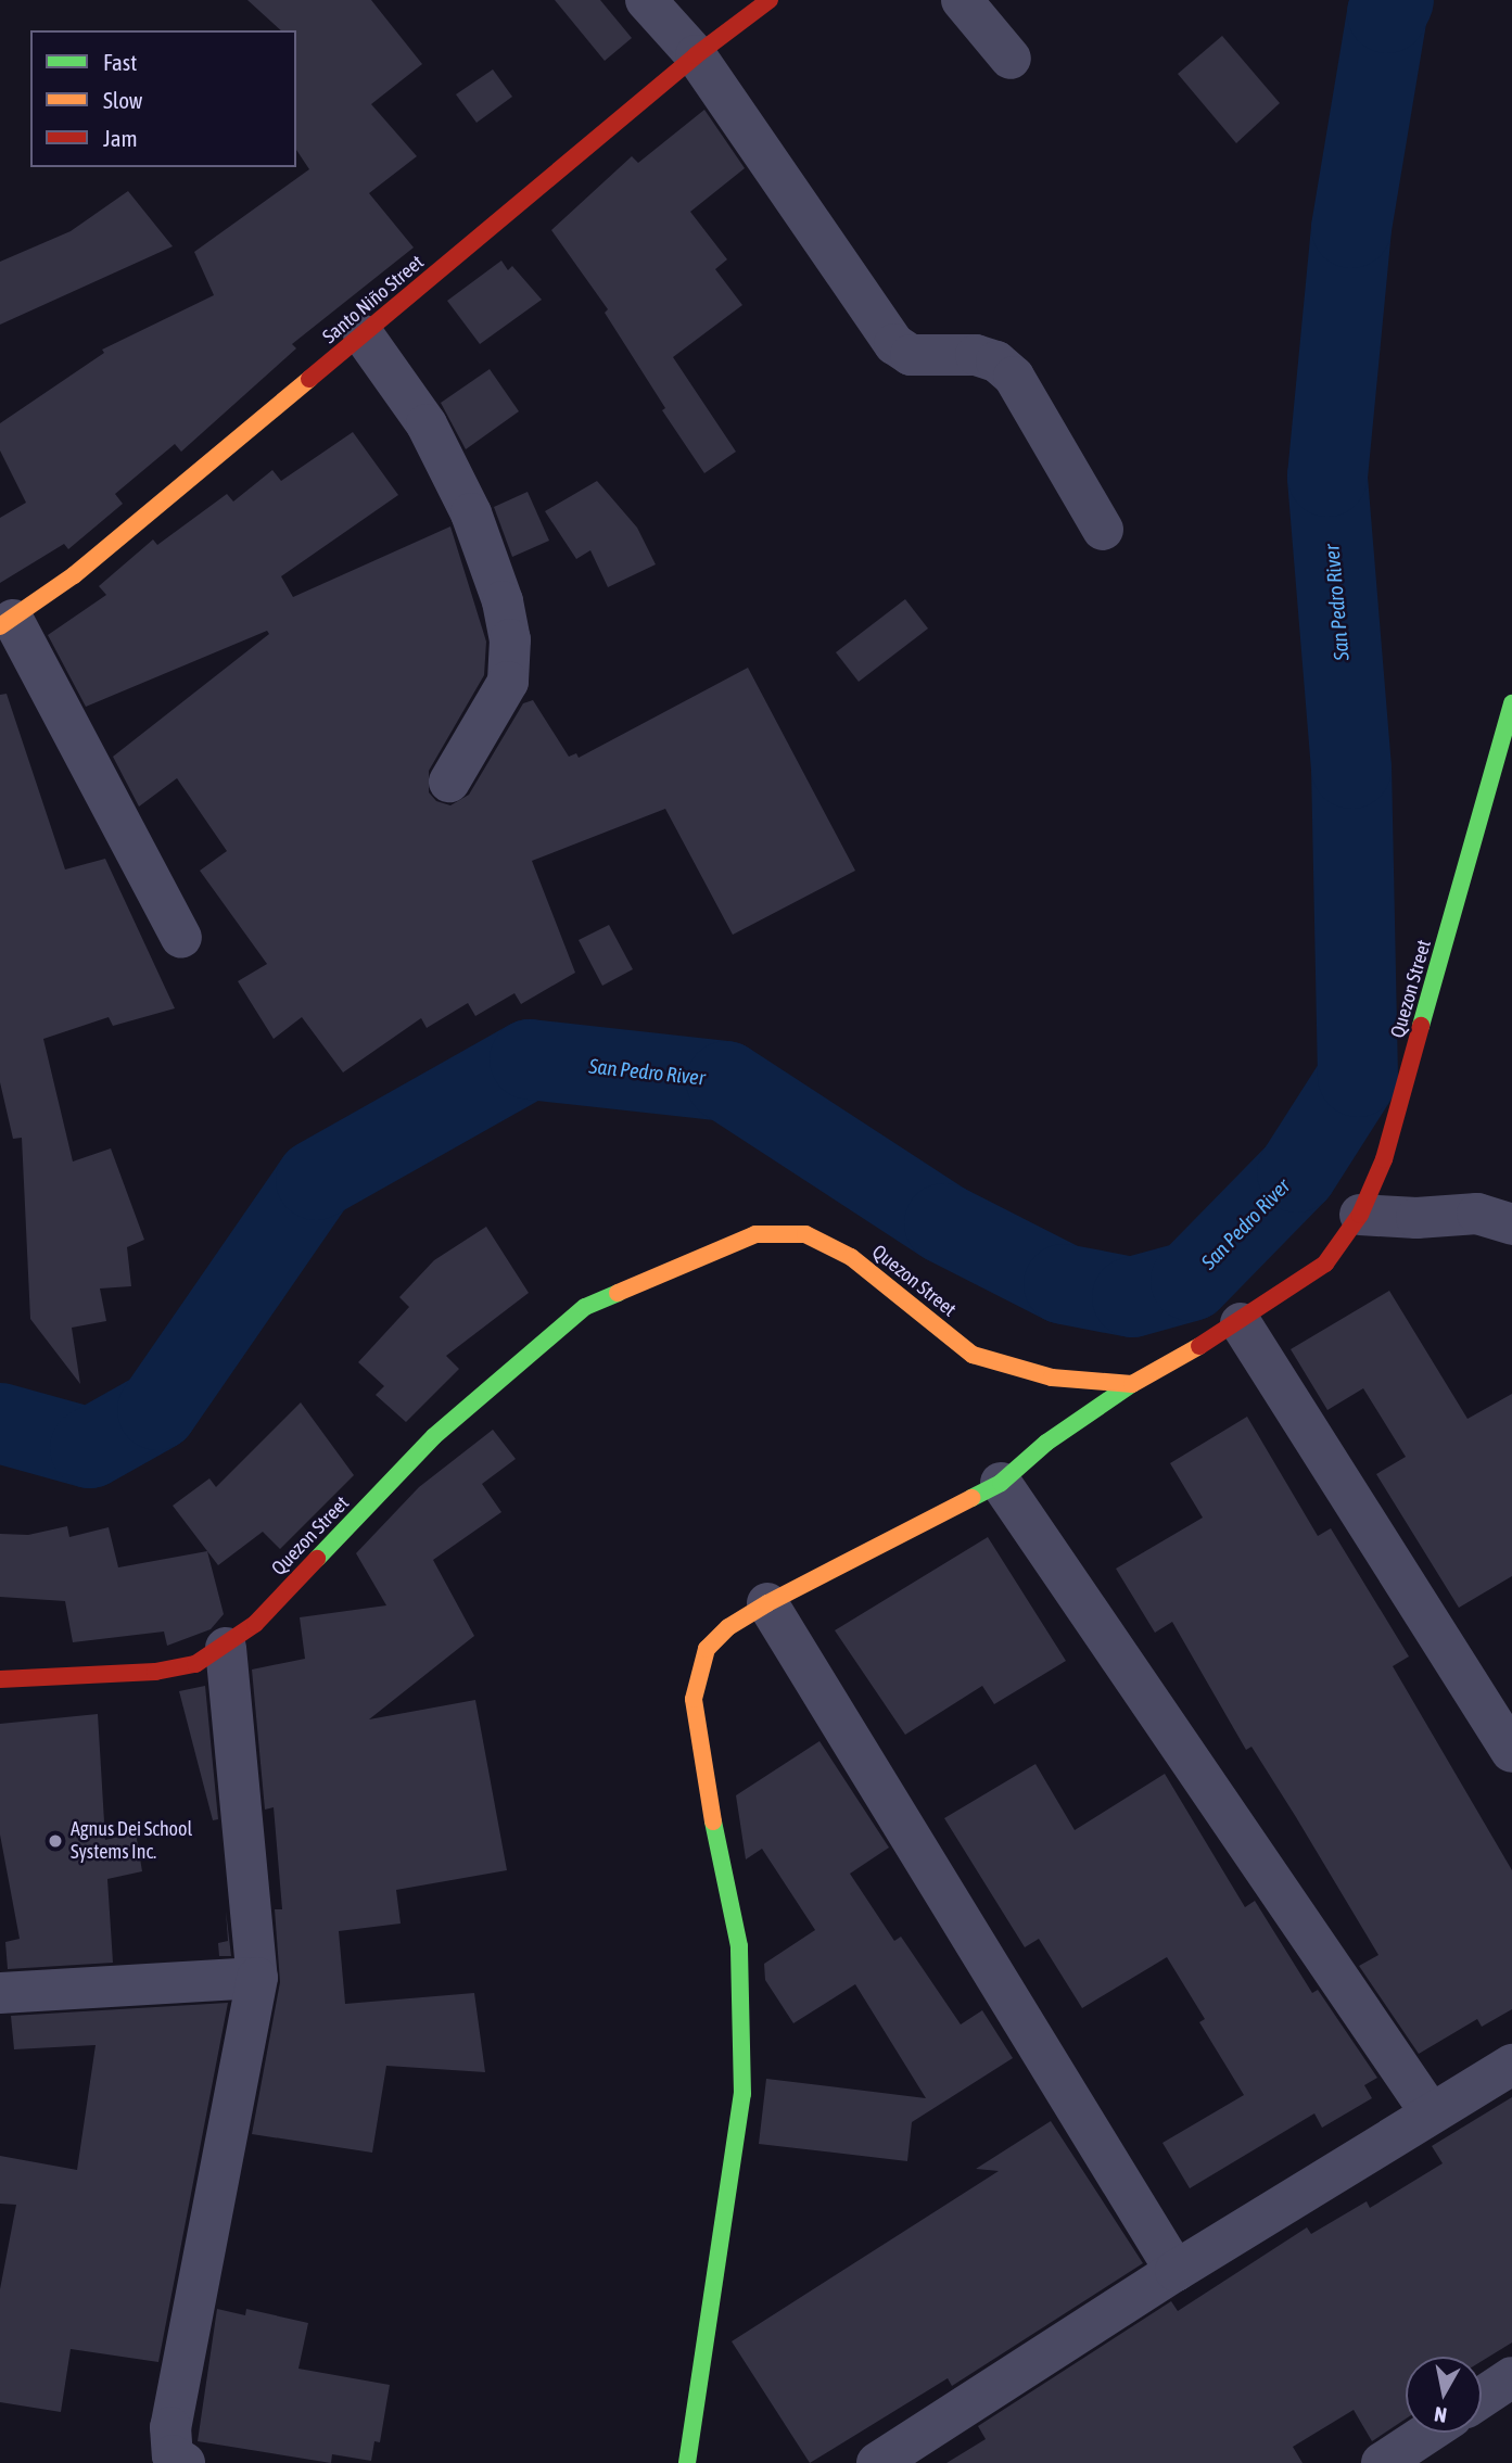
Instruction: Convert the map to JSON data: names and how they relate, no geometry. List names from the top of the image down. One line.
{"streets":{"street":["Santo Niño Street","Quezon Street"]},"water":["San Pedro River"],"places":["Agnus Dei School Systems Inc."],"legend":["Fast","Slow","Jam"],"north":"bottom"}
